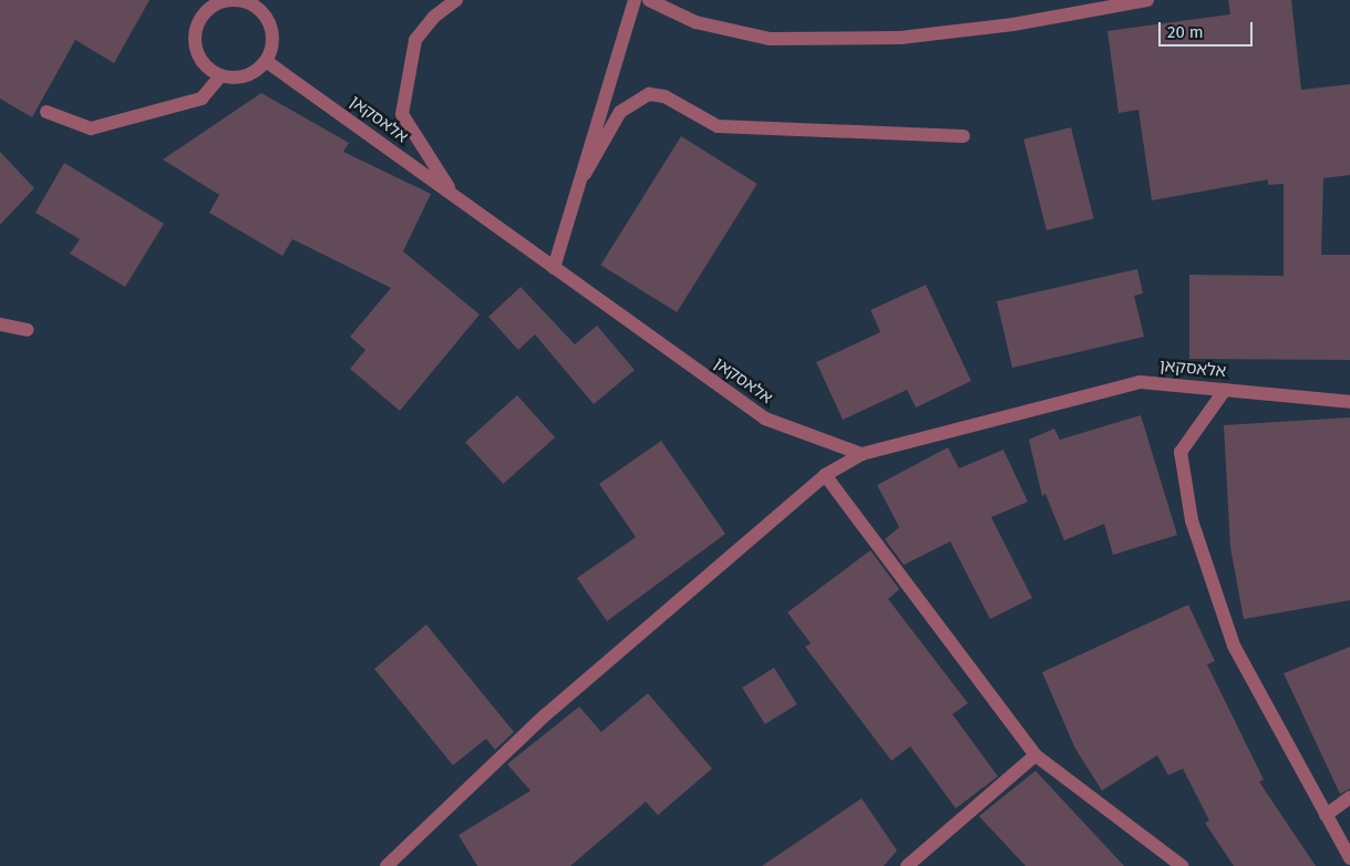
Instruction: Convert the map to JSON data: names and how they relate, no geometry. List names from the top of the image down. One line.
{"streets":{"street":["אלאסקאן"]},"scale_bar":"20 m"}
